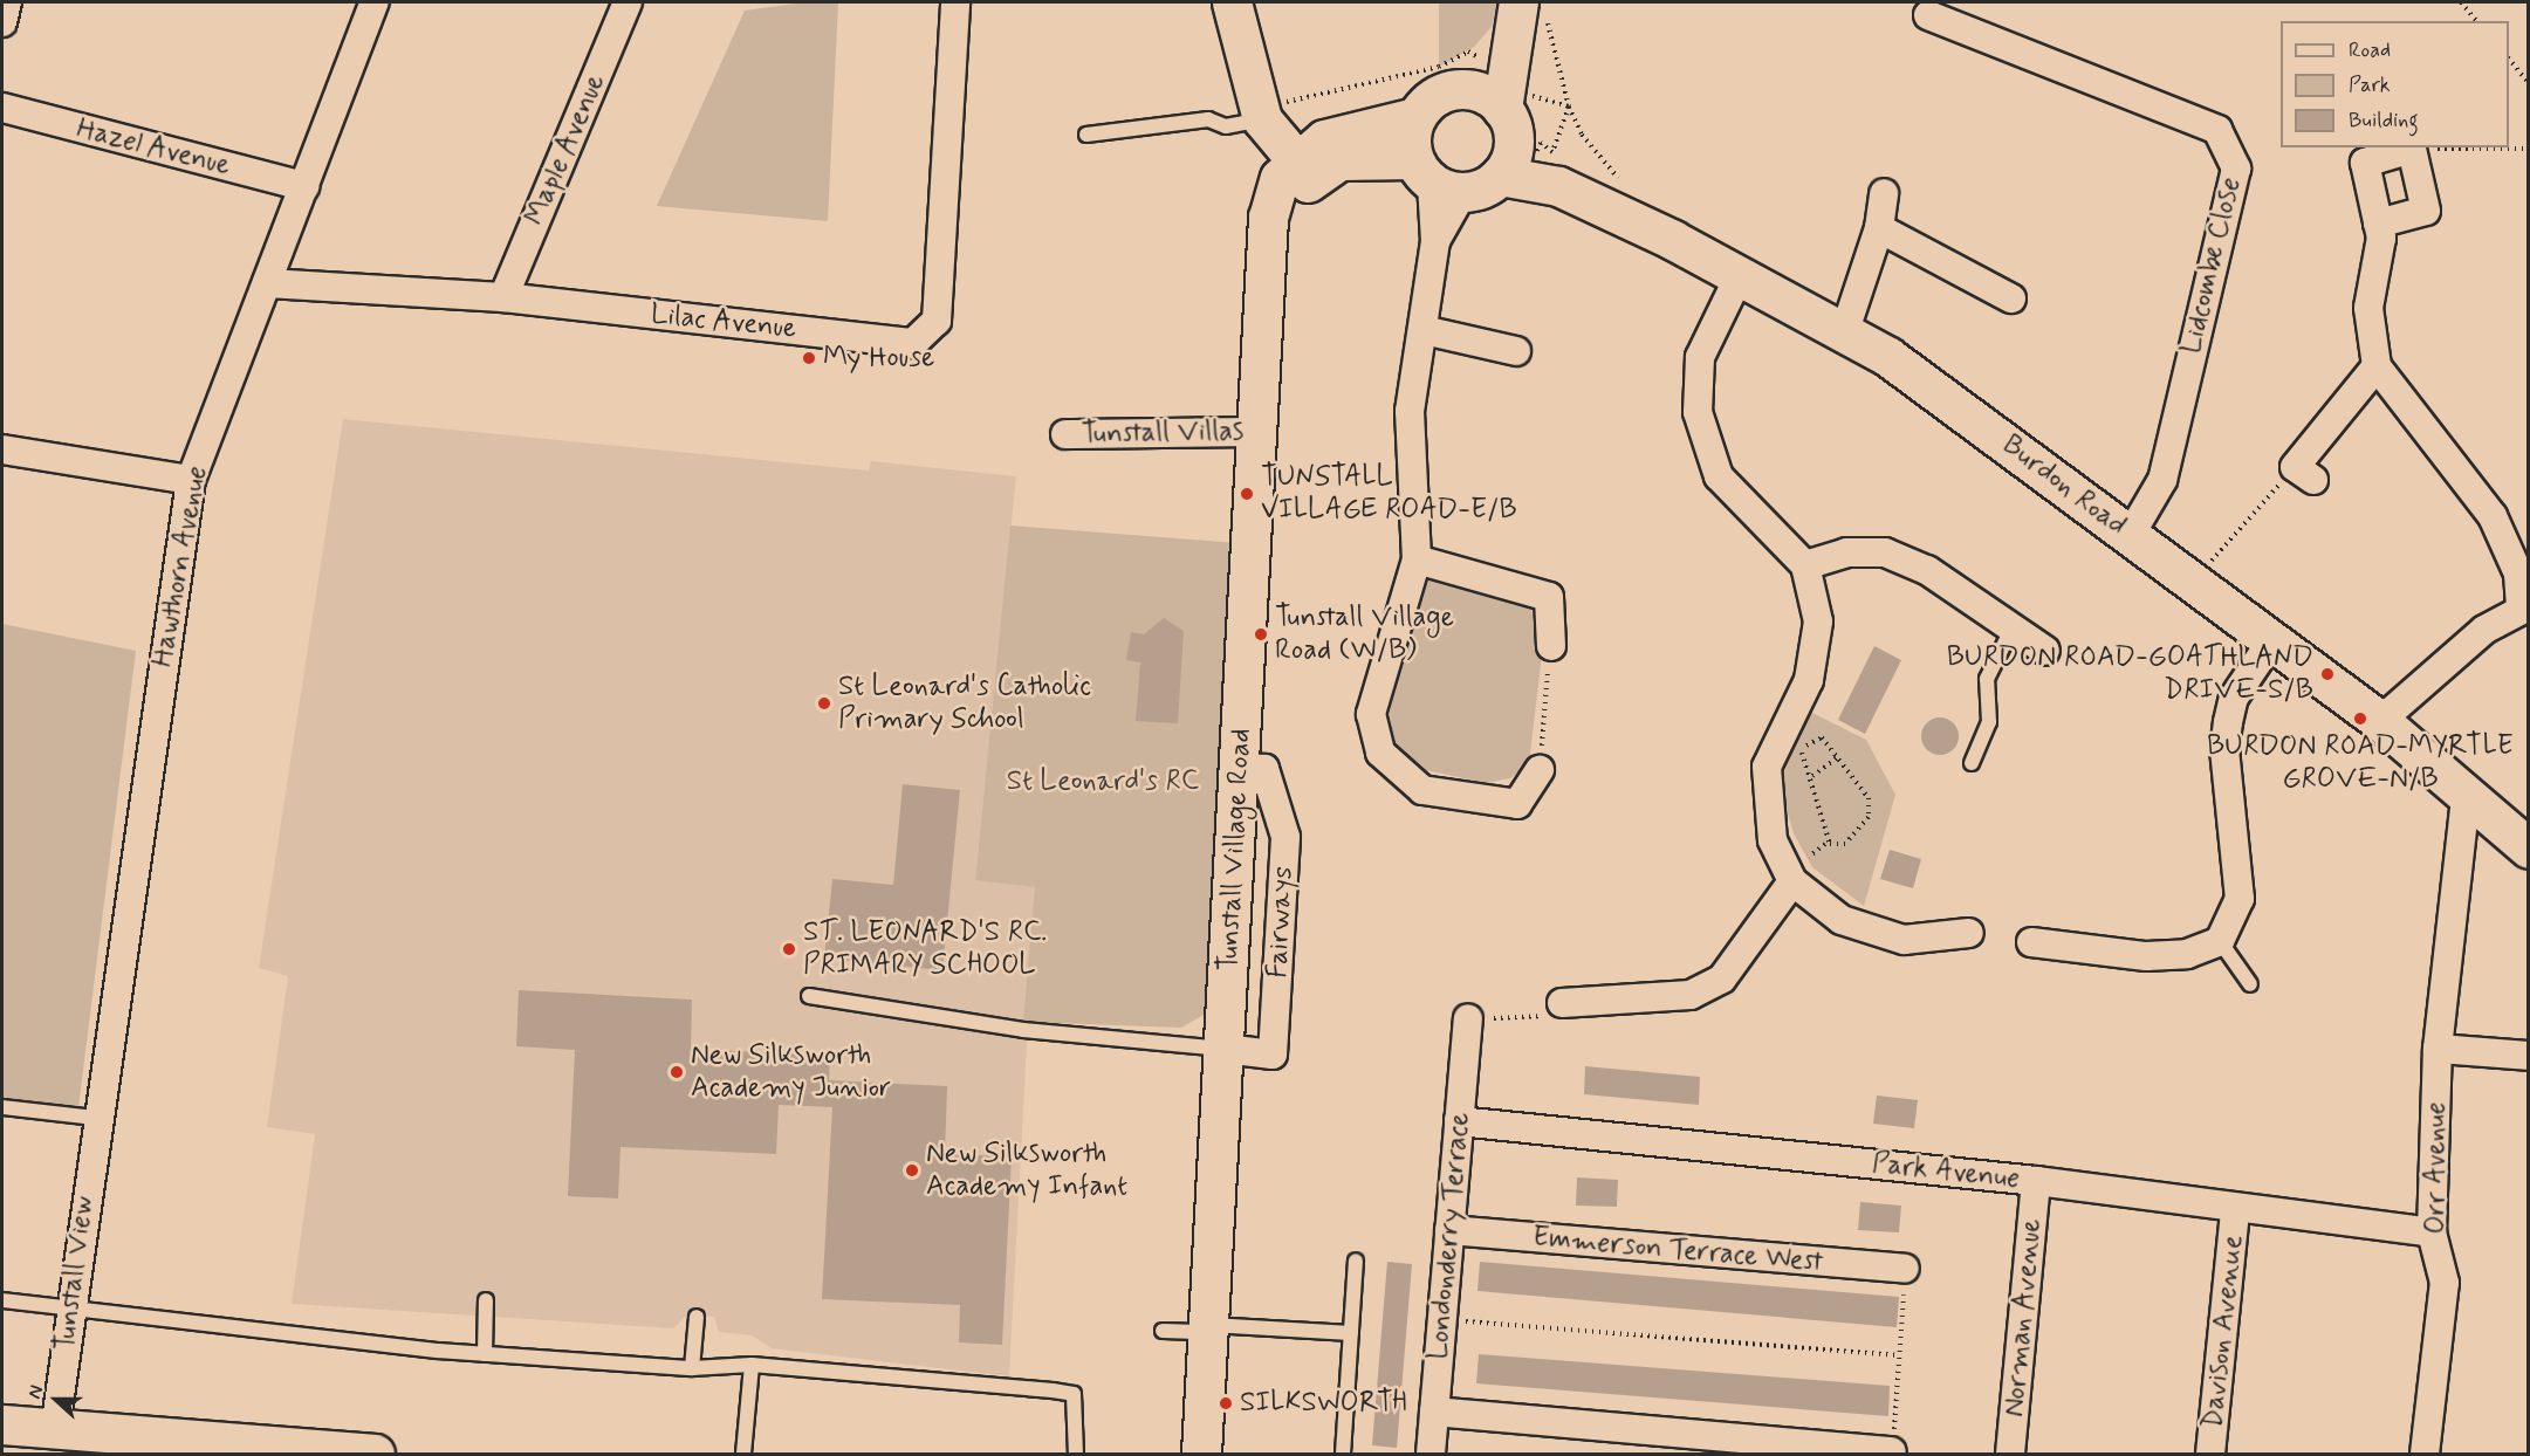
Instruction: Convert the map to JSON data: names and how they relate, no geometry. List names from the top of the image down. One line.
{"streets":{"street":["Hazel Avenue","Maple Avenue","Lidcombe Close","Lilac Avenue","Tunstall Villas","Burdon Road","Hawthorn Avenue","Tunstall Village Road","Fairways","Orr Avenue","Park Avenue","Londonderry Terrace","Emmerson Terrace West","Tunstall View","Norman Avenue","Davison Avenue"]},"crossings":[["Hazel Avenue","Hawthorn Avenue"],["Maple Avenue","Lilac Avenue"],["Lidcombe Close","Burdon Road"],["Lilac Avenue","Hawthorn Avenue"],["Tunstall Villas","Tunstall Village Road"],["Burdon Road","Orr Avenue"],["Hawthorn Avenue","Tunstall View"],["Tunstall Village Road","Fairways"],["Orr Avenue","Park Avenue"],["Park Avenue","Londonderry Terrace"],["Park Avenue","Norman Avenue"],["Park Avenue","Davison Avenue"],["Londonderry Terrace","Emmerson Terrace West"]],"parks":["St Leonard's RC"],"places":["My House","TUNSTALL VILLAGE ROAD-E/B","Tunstall Village Road (W/B)","BURDON ROAD-GOATHLAND DRIVE-S/B","St Leonard's Catholic Primary School","BURDON ROAD-MYRTLE GROVE-N/B","ST. LEONARD'S RC. PRIMARY SCHOOL","New Silksworth Academy Junior","New Silksworth Academy Infant","SILKSWORTH"],"legend":["Road","Park","Building"],"north":"left"}
